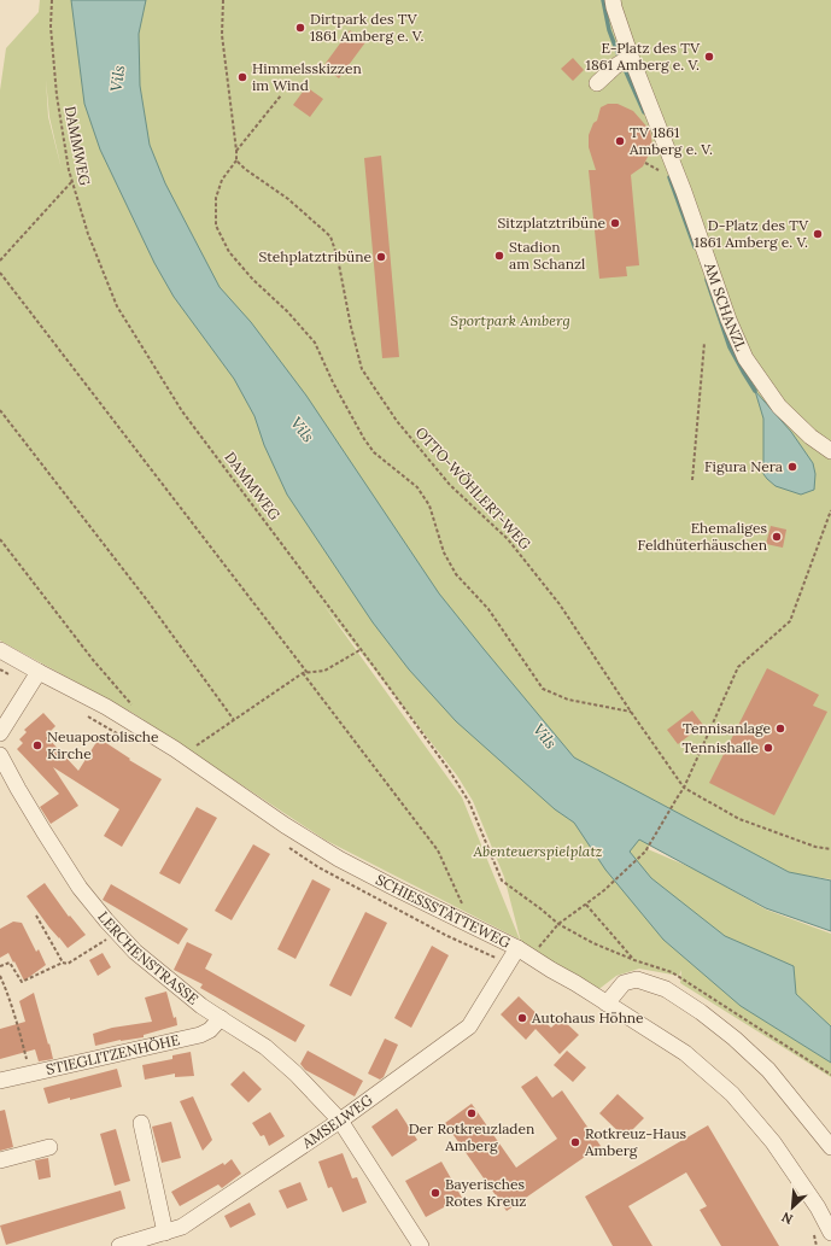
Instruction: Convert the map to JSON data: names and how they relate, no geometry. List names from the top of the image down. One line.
{"streets":{"street":["AM SCHANZL","SCHIESSSTÄTTEWEG","LERCHENSTRASSE","STIEGLITZENHÖHE","AMSELWEG"],"path":["DAMMWEG","OTTO-WÖHLERT-WEG"]},"crossings":[["SCHIESSSTÄTTEWEG","AMSELWEG"],["LERCHENSTRASSE","STIEGLITZENHÖHE"],["LERCHENSTRASSE","AMSELWEG"]],"water":["Vils"],"parks":["Sportpark Amberg","Abenteuerspielplatz"],"places":["Dirtpark des TV 1861 Amberg e. V.","E-Platz des TV 1861 Amberg e. V.","Himmelsskizzen im Wind","TV 1861 Amberg e. V.","Sitzplatztribüne","D-Platz des TV 1861 Amberg e. V.","Stadion am Schanzl","Stehplatztribüne","Figura Nera","Ehemaliges Feldhüterhäuschen","Tennisanlage","Neuapostolische Kirche","Tennishalle","Autohaus Höhne","Der Rotkreuzladen Amberg","Rotkreuz-Haus Amberg","Bayerisches Rotes Kreuz"],"north":"bottom left"}
